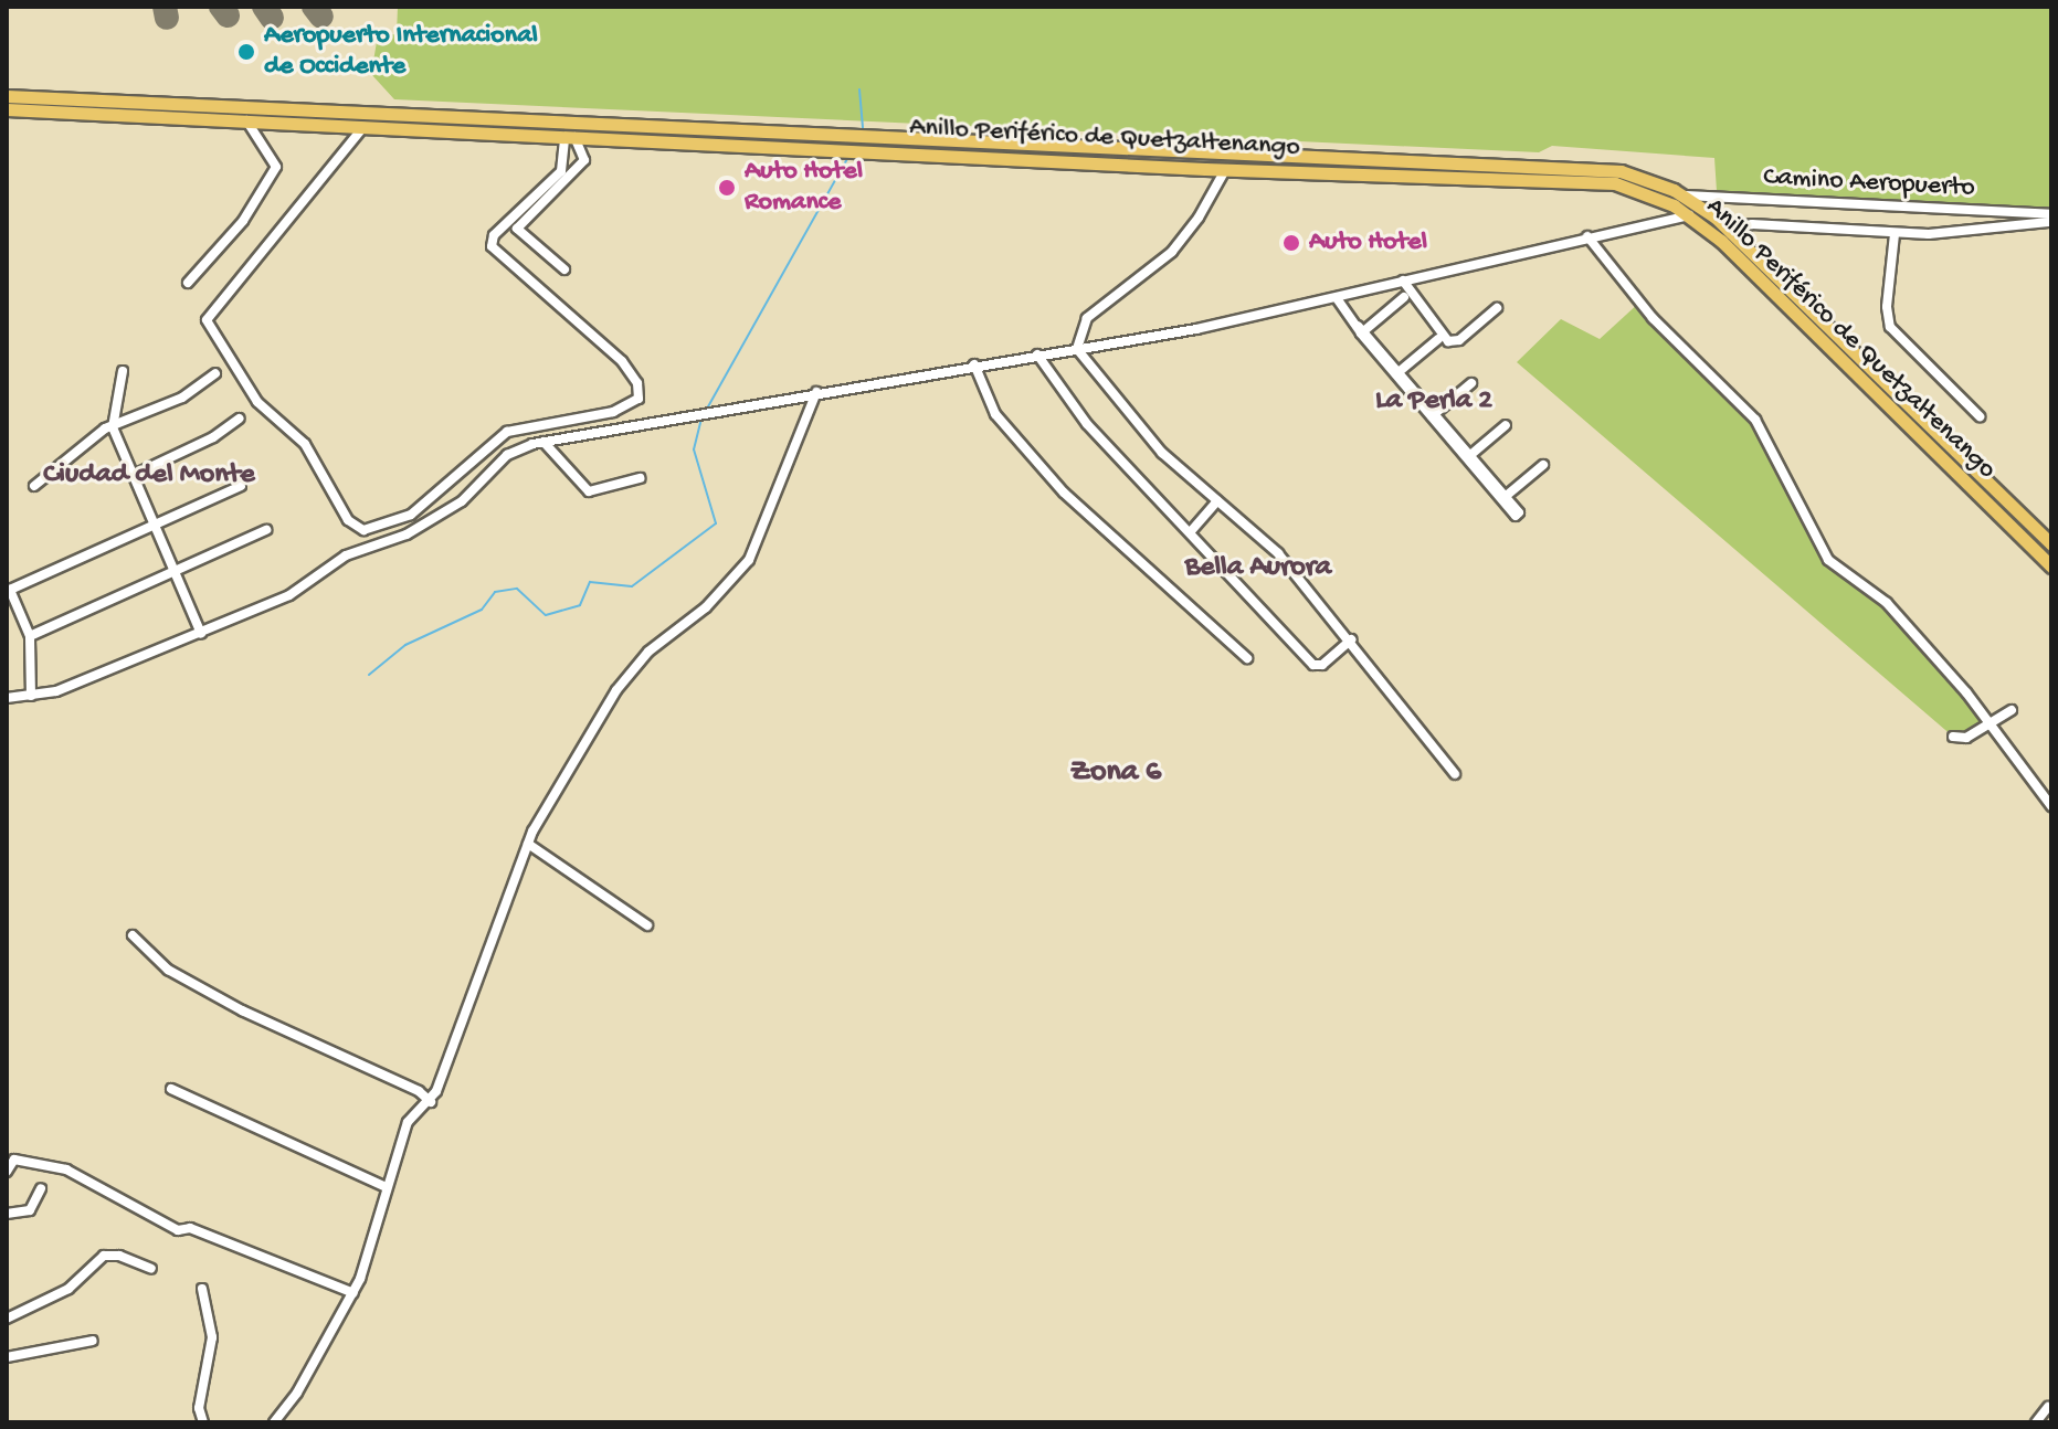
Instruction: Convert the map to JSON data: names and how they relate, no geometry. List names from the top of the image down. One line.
{"streets":{"highway":["Anillo Periférico de Quetzaltenango"],"street":["Camino Aeropuerto"]},"crossings":[["Anillo Periférico de Quetzaltenango","Camino Aeropuerto"]],"districts":["La Perla 2","Ciudad del Monte","Bella Aurora","Zona 6"],"places":["Aeropuerto Internacional de Occidente","Auto Hotel Romance","Auto Hotel"]}
